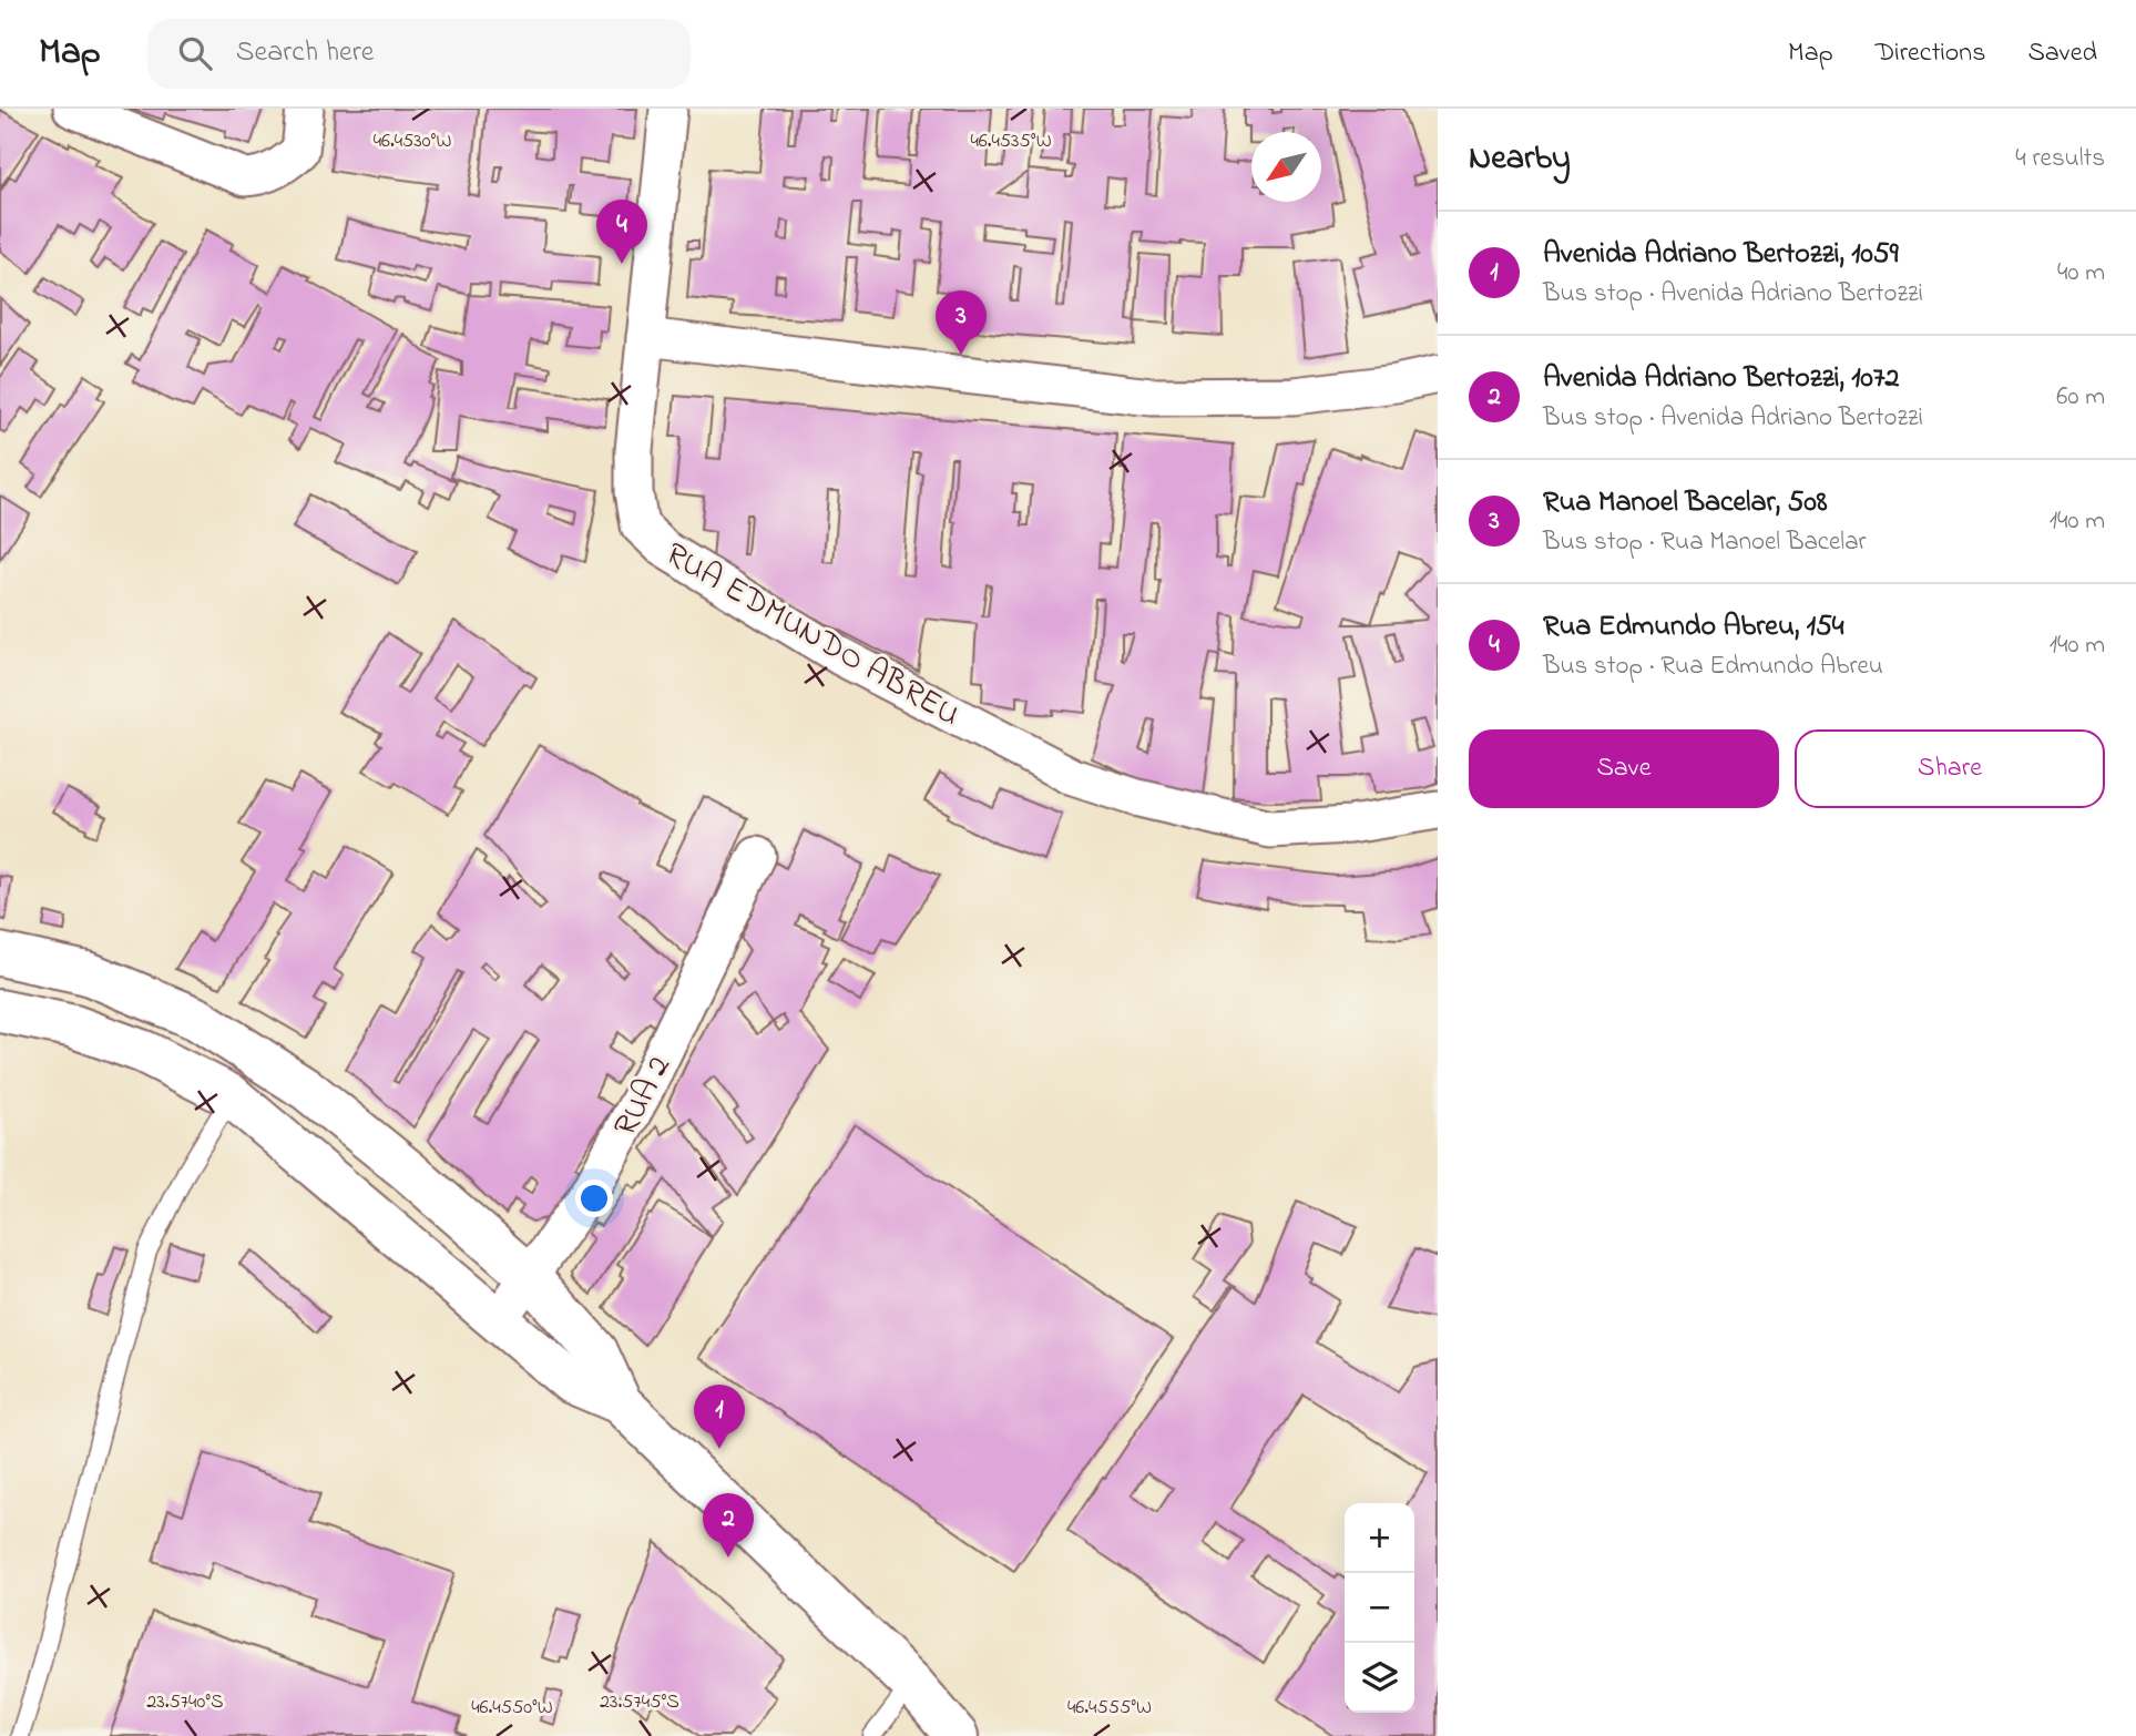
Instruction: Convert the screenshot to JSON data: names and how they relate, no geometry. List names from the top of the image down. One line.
{"streets":{"street":["RUA EDMUNDO ABREU","RUA 2"]},"north":"bottom left","page":{"header":"Map","search":"Search here","nav":["Map","Directions","Saved"],"heading":["Nearby","4 results"],"pins":["4","3","1","2"],"list":[{"mark":"1","name":"Avenida Adriano Bertozzi, 1059","note":"Bus stop · Avenida Adriano Bertozzi","value":"40 m"},{"mark":"2","name":"Avenida Adriano Bertozzi, 1072","note":"Bus stop · Avenida Adriano Bertozzi","value":"60 m"},{"mark":"3","name":"Rua Manoel Bacelar, 508","note":"Bus stop · Rua Manoel Bacelar","value":"140 m"},{"mark":"4","name":"Rua Edmundo Abreu, 154","note":"Bus stop · Rua Edmundo Abreu","value":"140 m"}],"buttons":["Save","Share"],"map_buttons":["+","−"]},"coordinates":["46.4530°W","46.4535°W","23.5740°S","23.5745°S","46.4550°W","46.4555°W"]}
